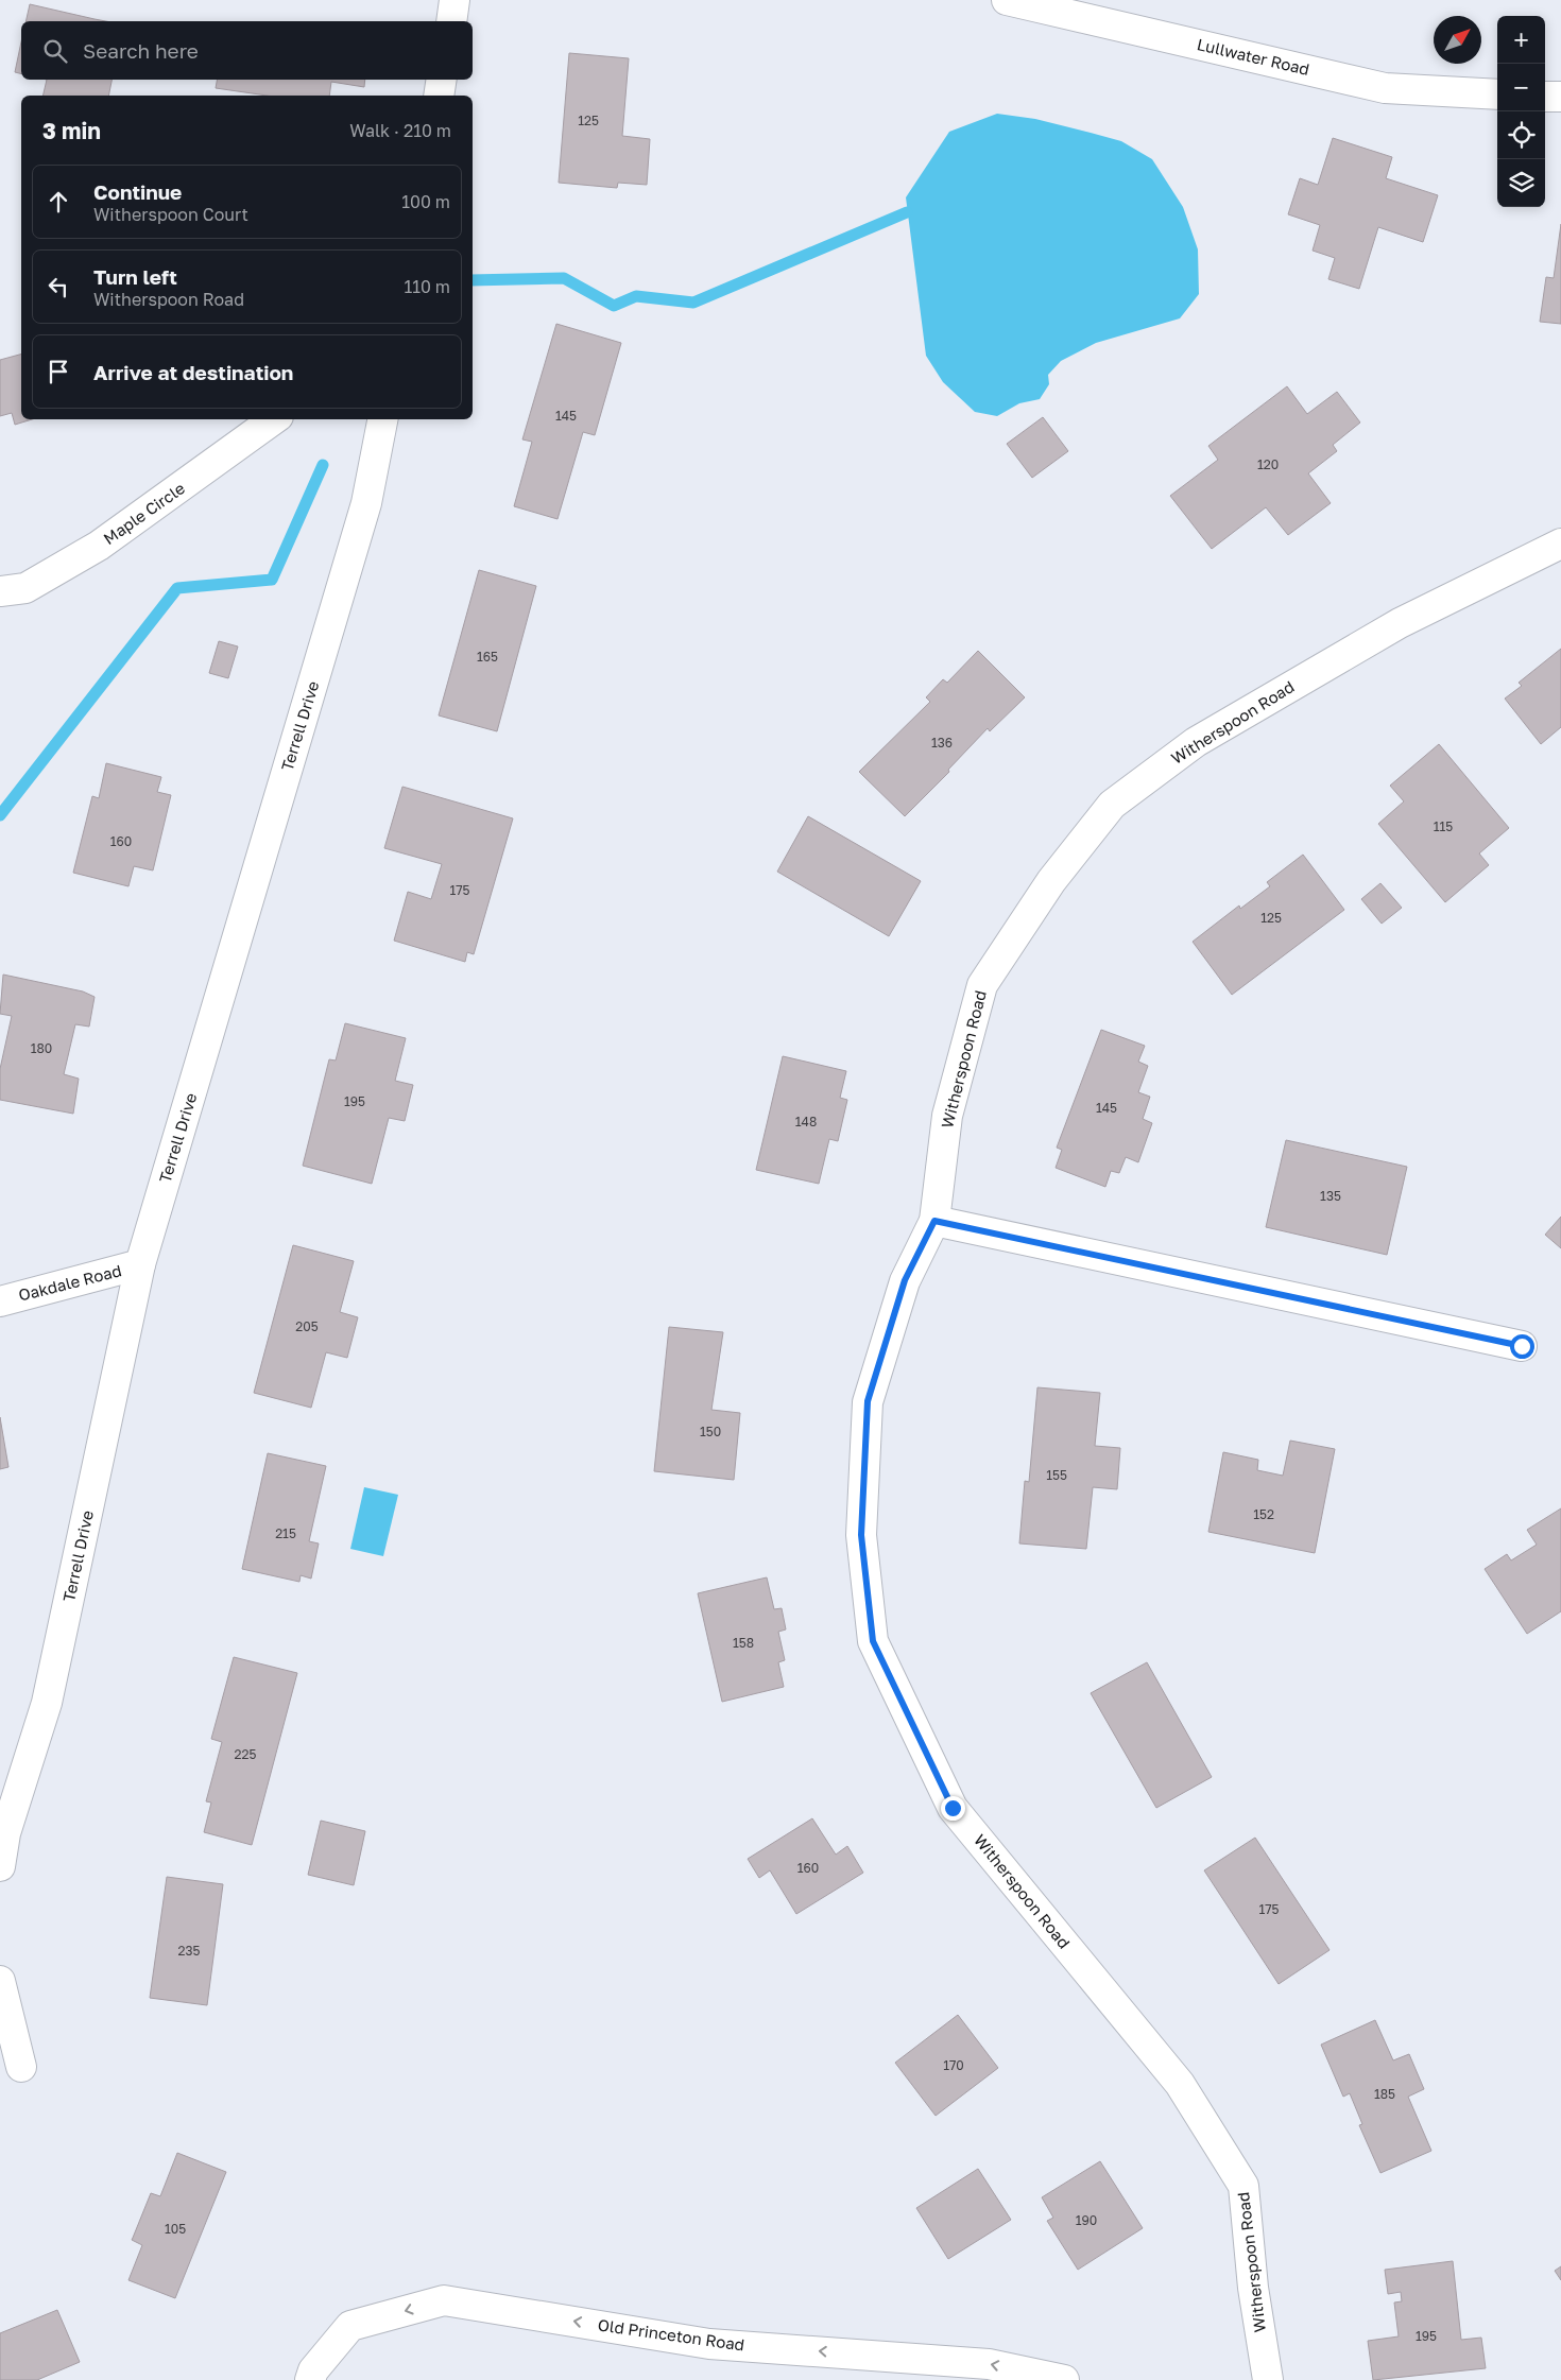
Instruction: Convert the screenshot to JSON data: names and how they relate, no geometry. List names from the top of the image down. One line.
{"streets":{"street":["Lullwater Road","Maple Circle","Witherspoon Road","Terrell Drive","Oakdale Road","Old Princeton Road"]},"crossings":[["Terrell Drive","Oakdale Road"]],"one_way":["Old Princeton Road"],"house_numbers":["125","145","120","165","136","115","160","175","125","180","195","145","148","135","205","150","155","152","215","158","225","160","175","235","170","185","190","105","195"],"north":"top right","page":{"map_buttons":["+","−"],"search":"Search here","heading":["3 min","Walk · 210 m"],"list":[["Continue","Witherspoon Court","100 m"],["Turn left","Witherspoon Road","110 m"],"Arrive at destination"]}}
